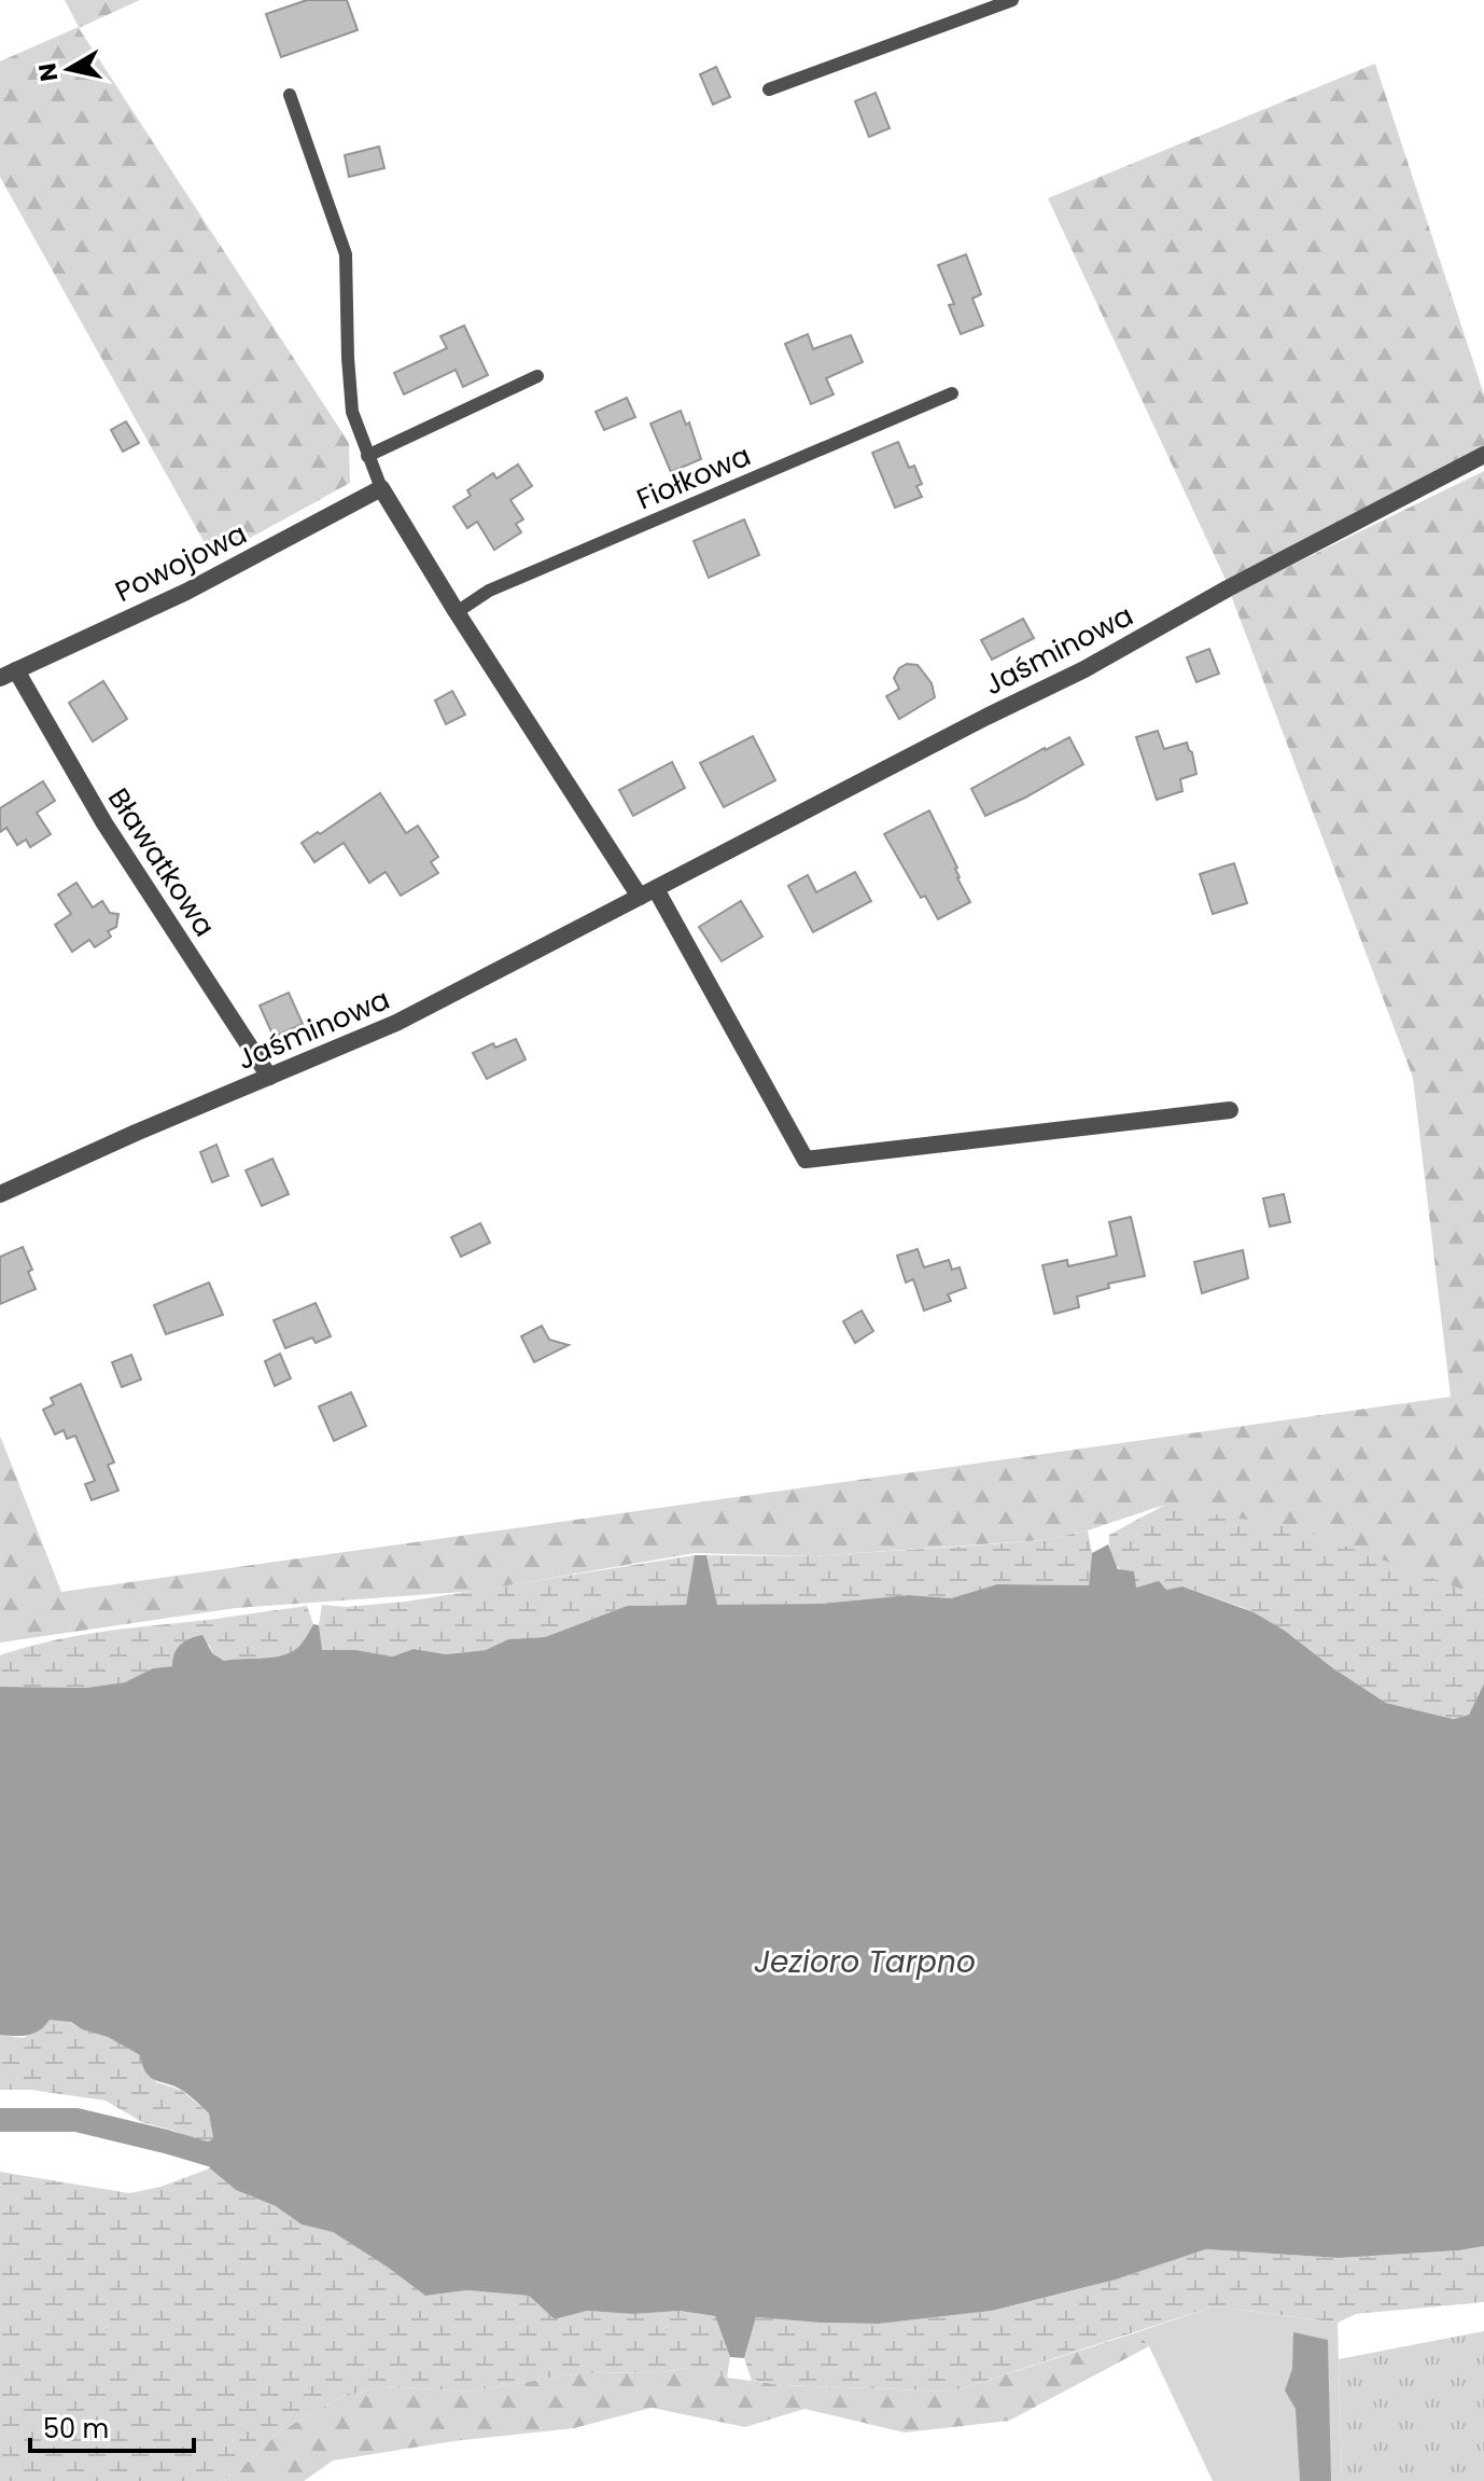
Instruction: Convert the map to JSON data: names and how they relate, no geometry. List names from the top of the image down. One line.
{"streets":{"street":["Powojowa","Jaśminowa","Bławatkowa"],"lane":["Fiołkowa"]},"crossings":[["Powojowa","Bławatkowa"],["Jaśminowa","Bławatkowa"]],"water":["Jezioro Tarpno"],"scale_bar":"50 m","north":"left"}
